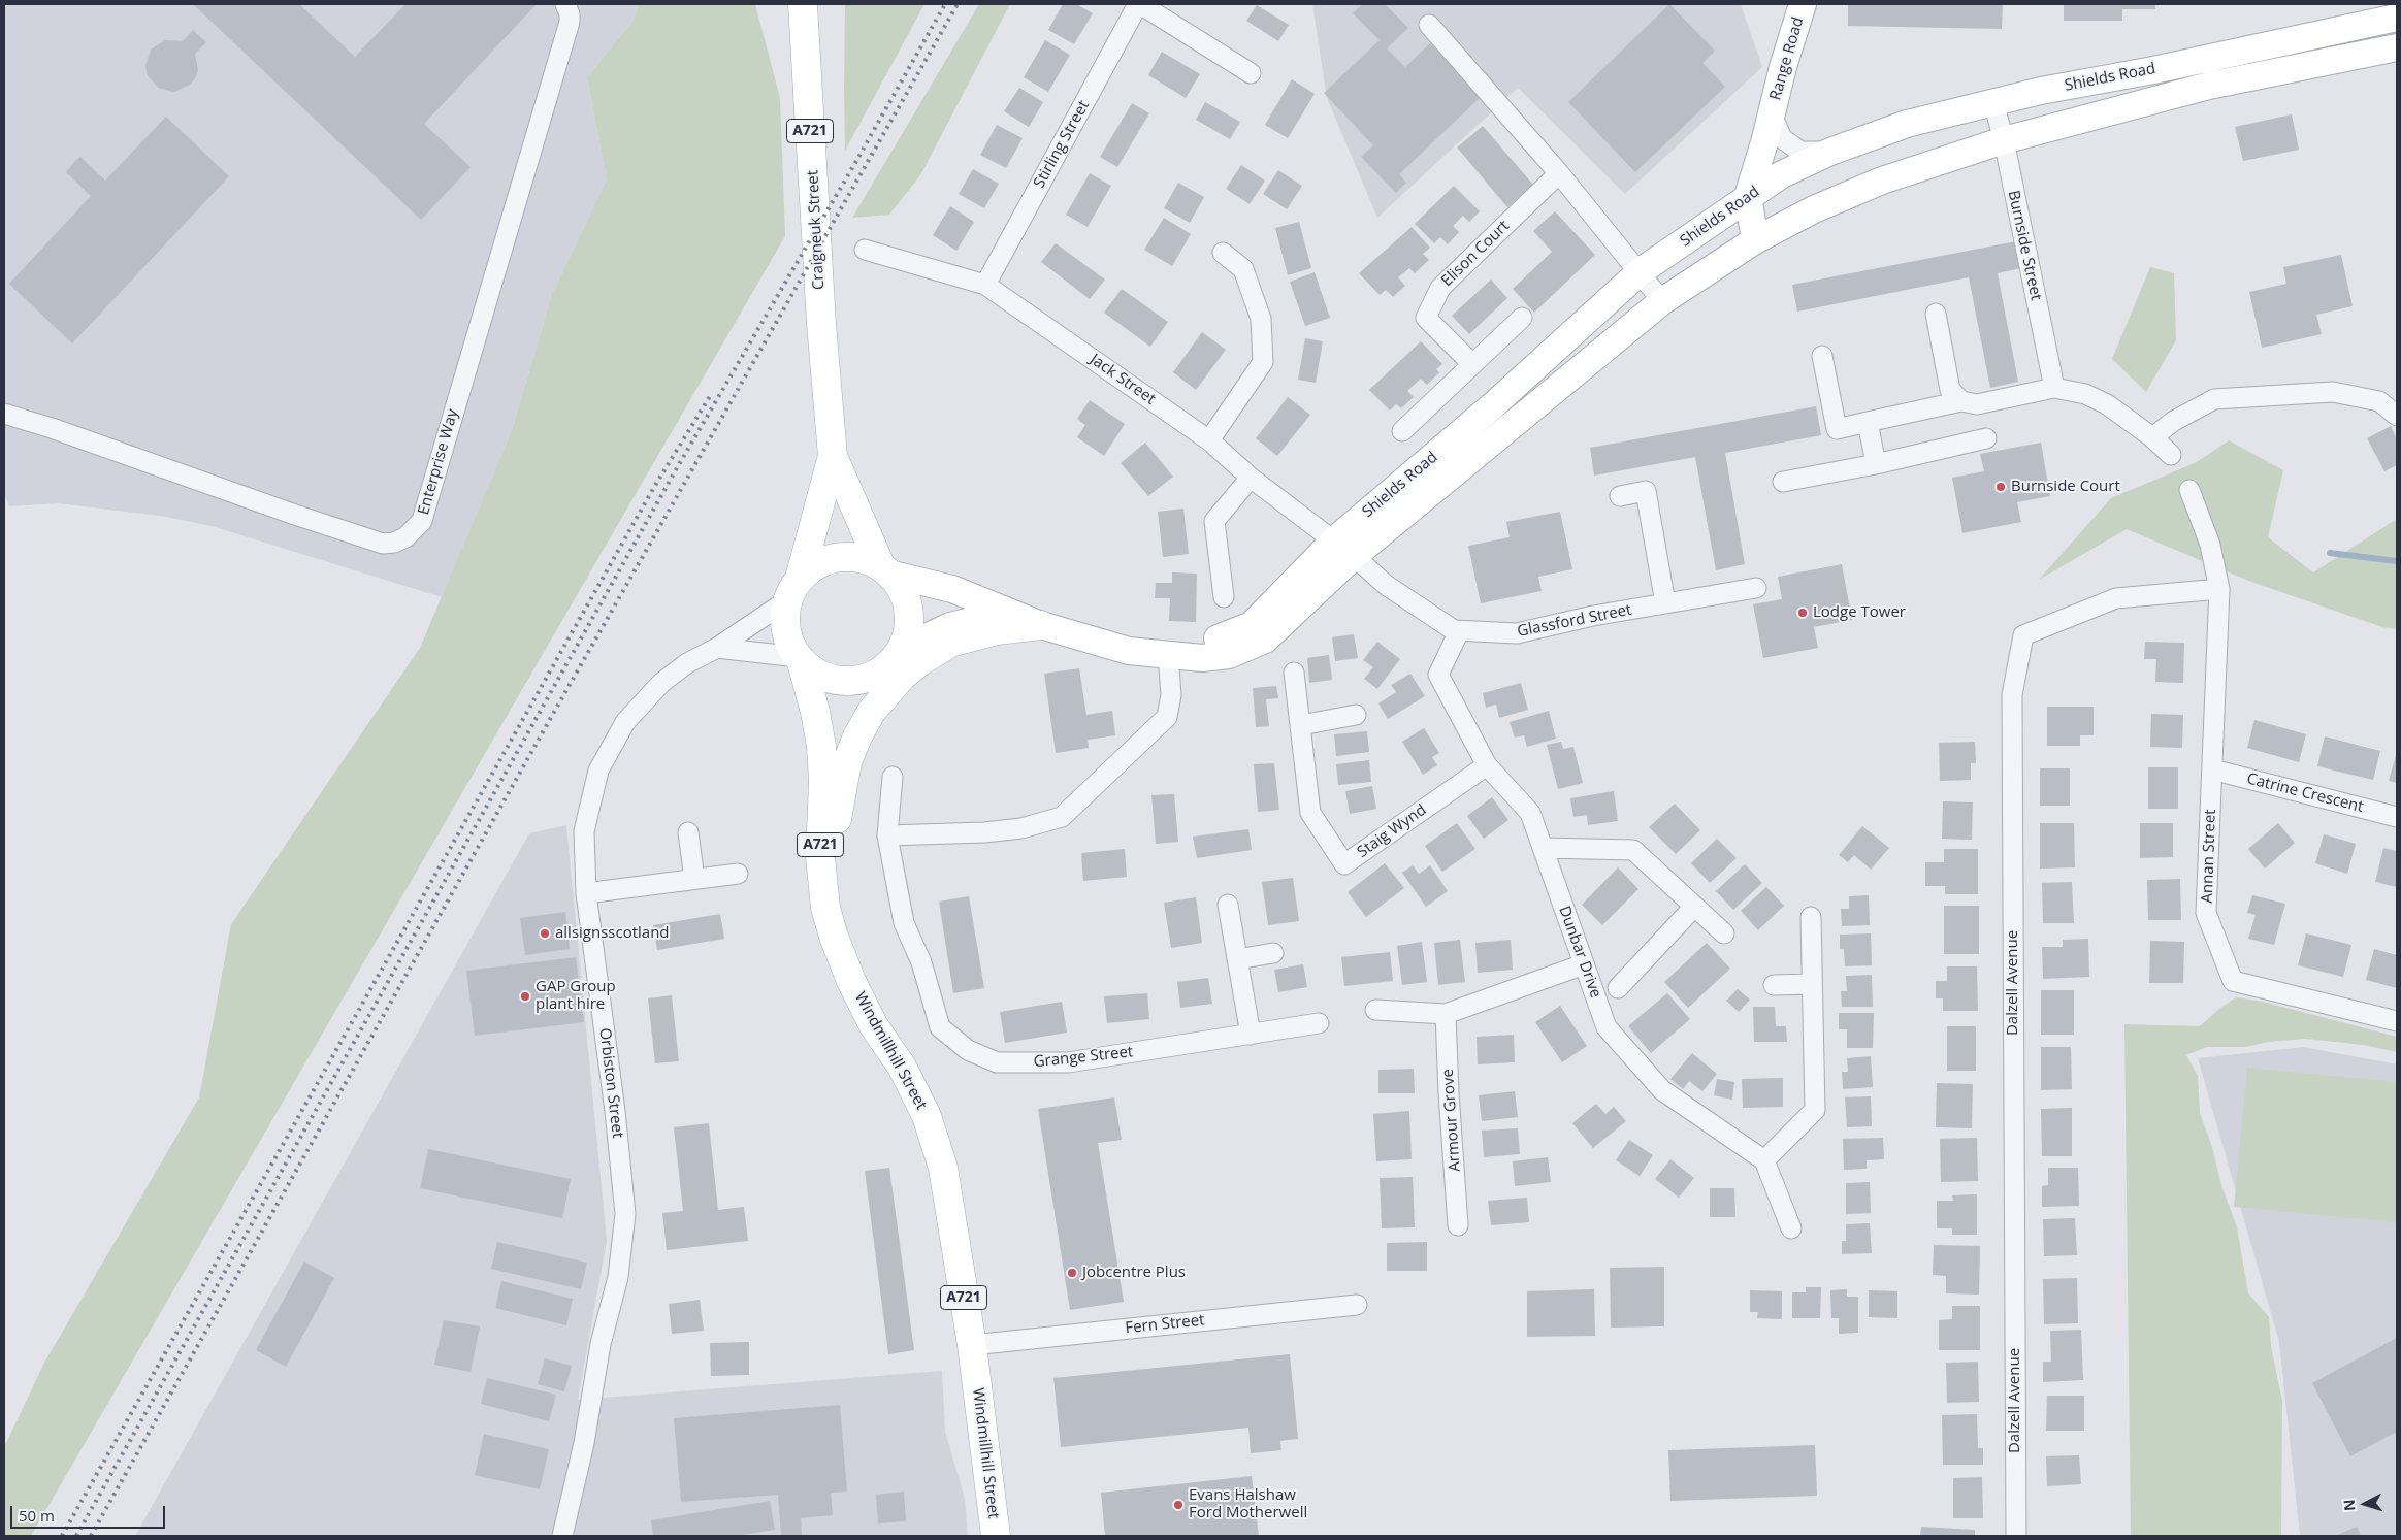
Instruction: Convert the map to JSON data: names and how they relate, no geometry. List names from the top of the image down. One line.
{"streets":{"main road":["Range Road","Shields Road","A721","Craigneuk Street","Windmillhill Street"],"street":["Stirling Street","Burnside Street","Elison Court","Jack Street","Enterprise Way","Glassford Street","Catrine Crescent","Staig Wynd","Annan Street","Dunbar Drive","Dalzell Avenue","Grange Street","Orbiston Street","Armour Grove","Fern Street"]},"crossings":[["Range Road","Shields Road"],["Shields Road","Craigneuk Street"],["Shields Road","Burnside Street"],["Shields Road","Jack Street"],["Shields Road","Glassford Street"],["Shields Road","Windmillhill Street"],["Shields Road","Orbiston Street"],["Stirling Street","Jack Street"],["Craigneuk Street","Windmillhill Street"],["Craigneuk Street","Orbiston Street"],["Jack Street","Glassford Street"],["Glassford Street","Dunbar Drive"],["Catrine Crescent","Annan Street"],["Staig Wynd","Dunbar Drive"],["Annan Street","Dalzell Avenue"],["Windmillhill Street","Orbiston Street"],["Windmillhill Street","Fern Street"]],"places":["Burnside Court","Lodge Tower","allsignsscotland","GAP Group plant hire","Jobcentre Plus","Evans Halshaw Ford Motherwell"],"scale_bar":"50 m","north":"left"}
